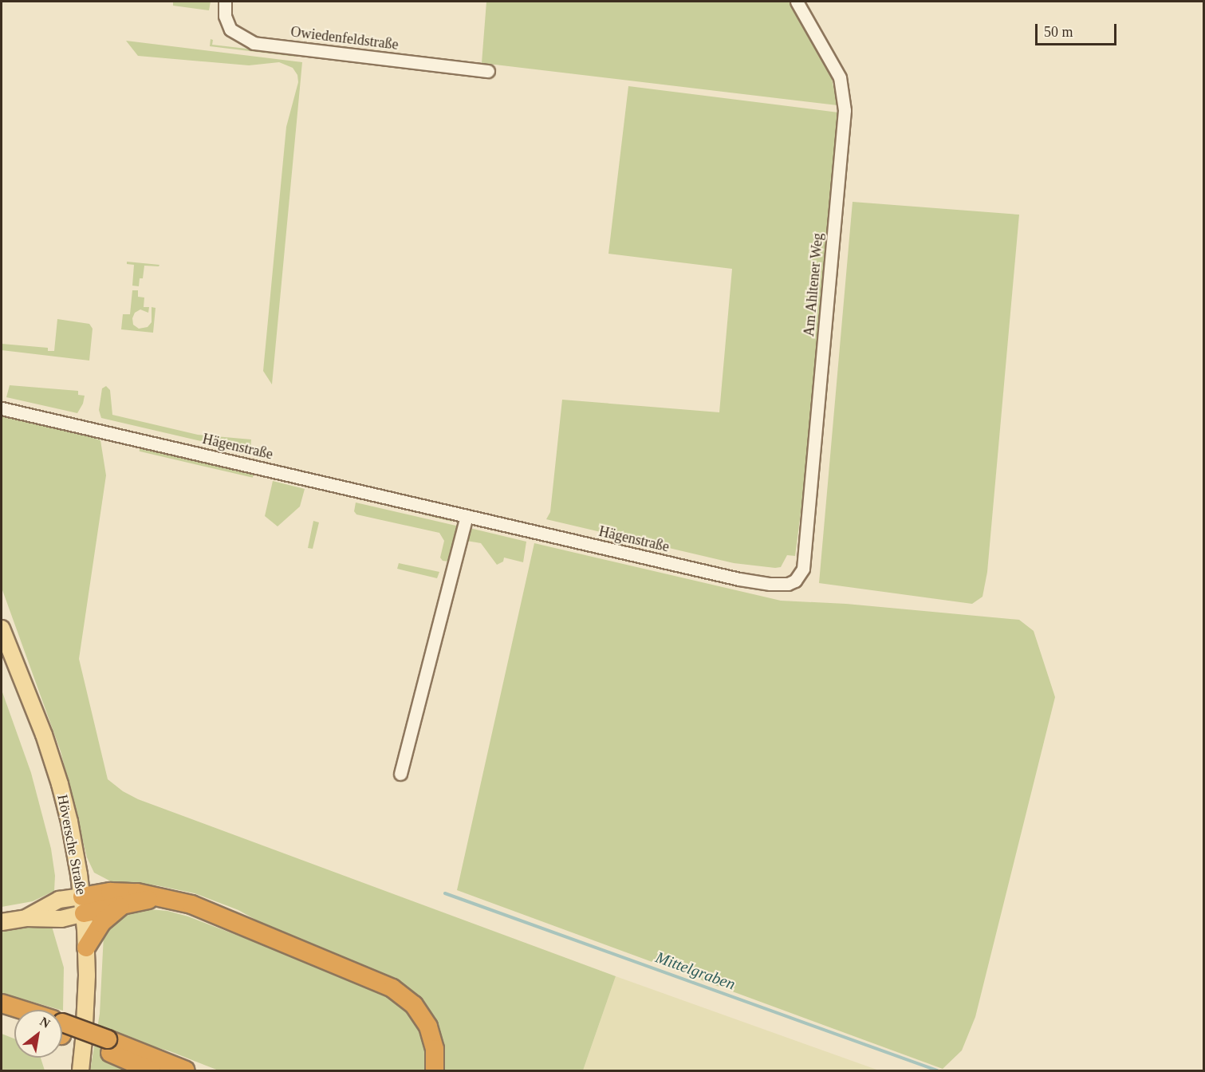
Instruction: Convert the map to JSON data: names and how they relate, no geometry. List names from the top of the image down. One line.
{"streets":{"main road":["Höversche Straße"],"street":["Owiedenfeldstraße","Am Ahltener Weg","Hägenstraße"]},"crossings":[["Am Ahltener Weg","Hägenstraße"]],"water":["Mittelgraben"],"scale_bar":"50 m","north":"top right"}
